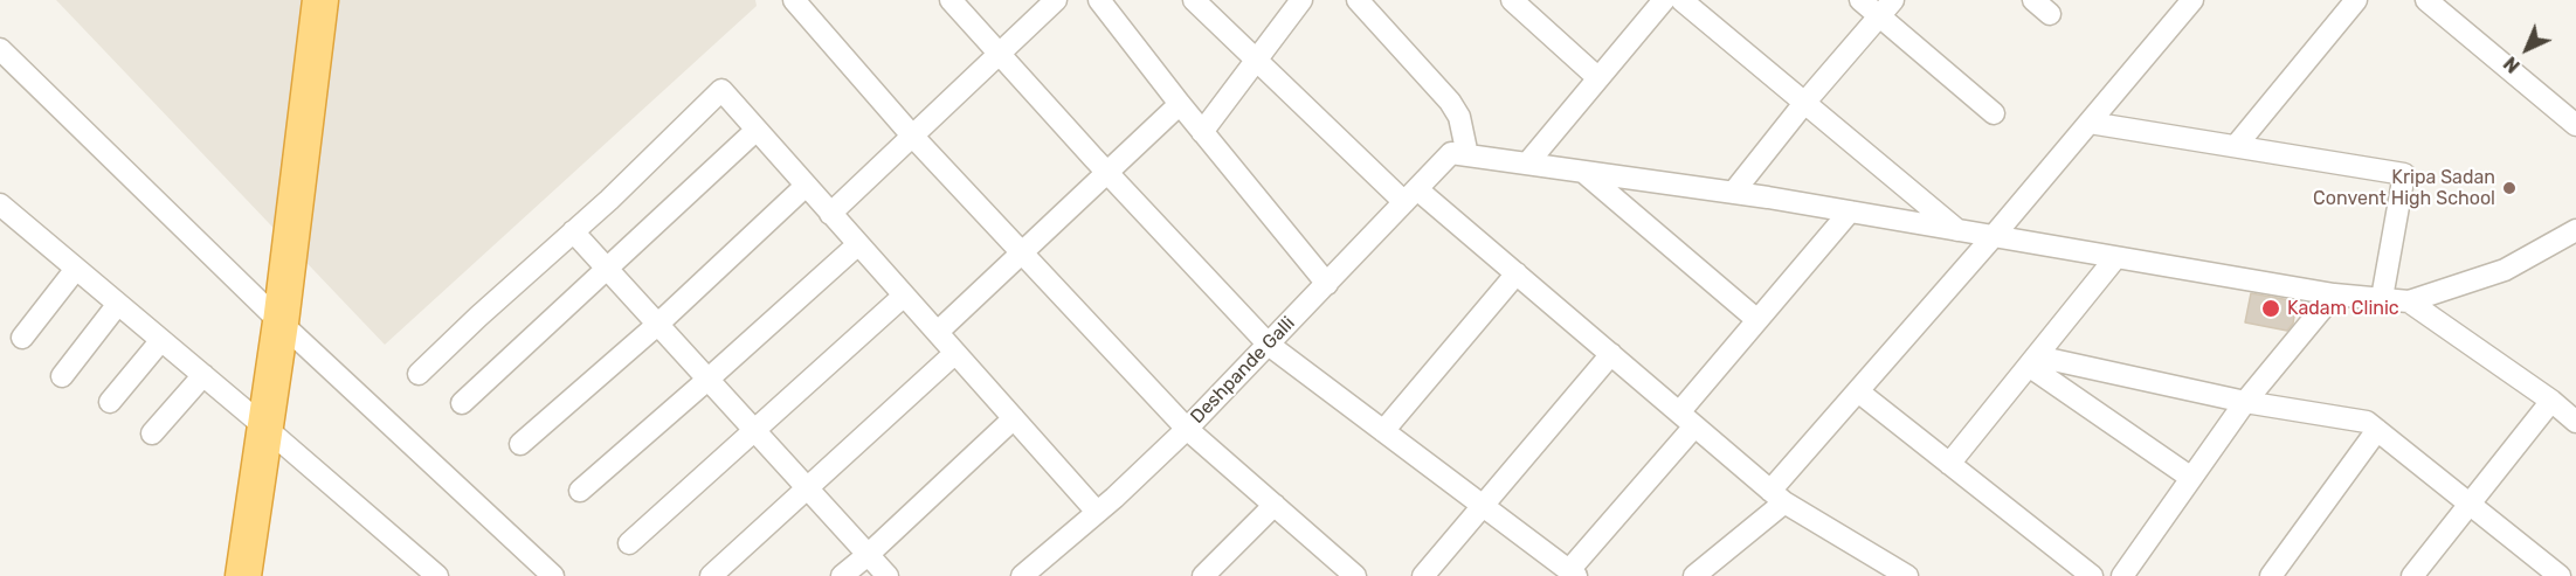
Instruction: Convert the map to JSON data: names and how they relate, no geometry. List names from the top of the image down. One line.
{"streets":{"street":["Deshpande Galli"]},"places":["Kripa Sadan Convent High School","Kadam Clinic"],"north":"bottom left"}
